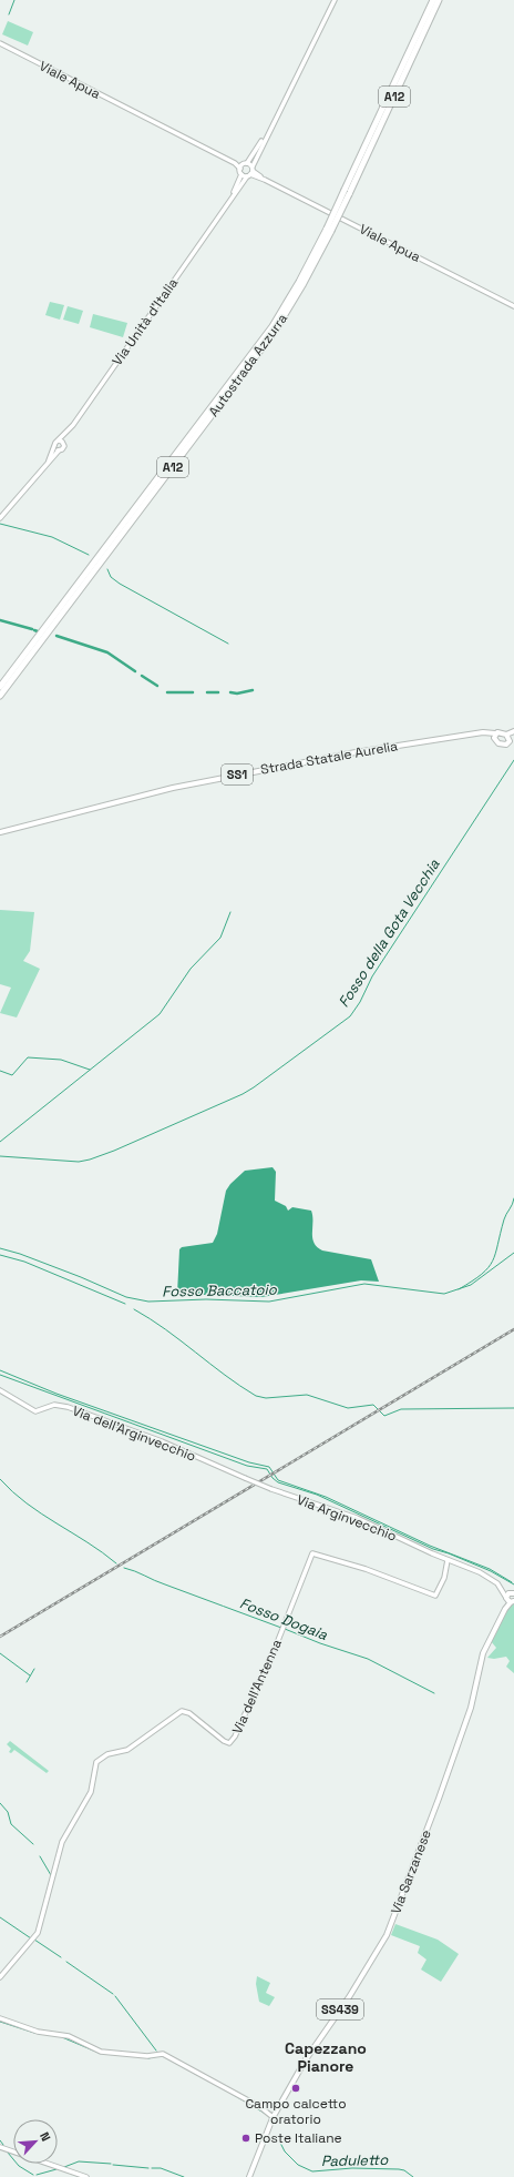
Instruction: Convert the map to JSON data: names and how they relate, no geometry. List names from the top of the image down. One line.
{"streets":{"highway":["A12","Autostrada Azzurra"],"main road":["Strada Statale Aurelia","SS1","Via Sarzanese","SS439"],"street":["Viale Apua","Via Unità d'Italia","Via dell'Arginvecchio","Via Arginvecchio","Via dell'Antenna"]},"crossings":[["Via dell'Arginvecchio","Via Arginvecchio"],["Via Arginvecchio","Via dell'Antenna"],["Via Arginvecchio","Via Sarzanese"]],"districts":["Capezzano Pianore"],"water":["Fosso della Gota Vecchia","Fosso Baccatoio","Fosso Dogaia","Paduletto"],"places":["Campo calcetto oratorio","Poste Italiane"],"north":"top right"}
